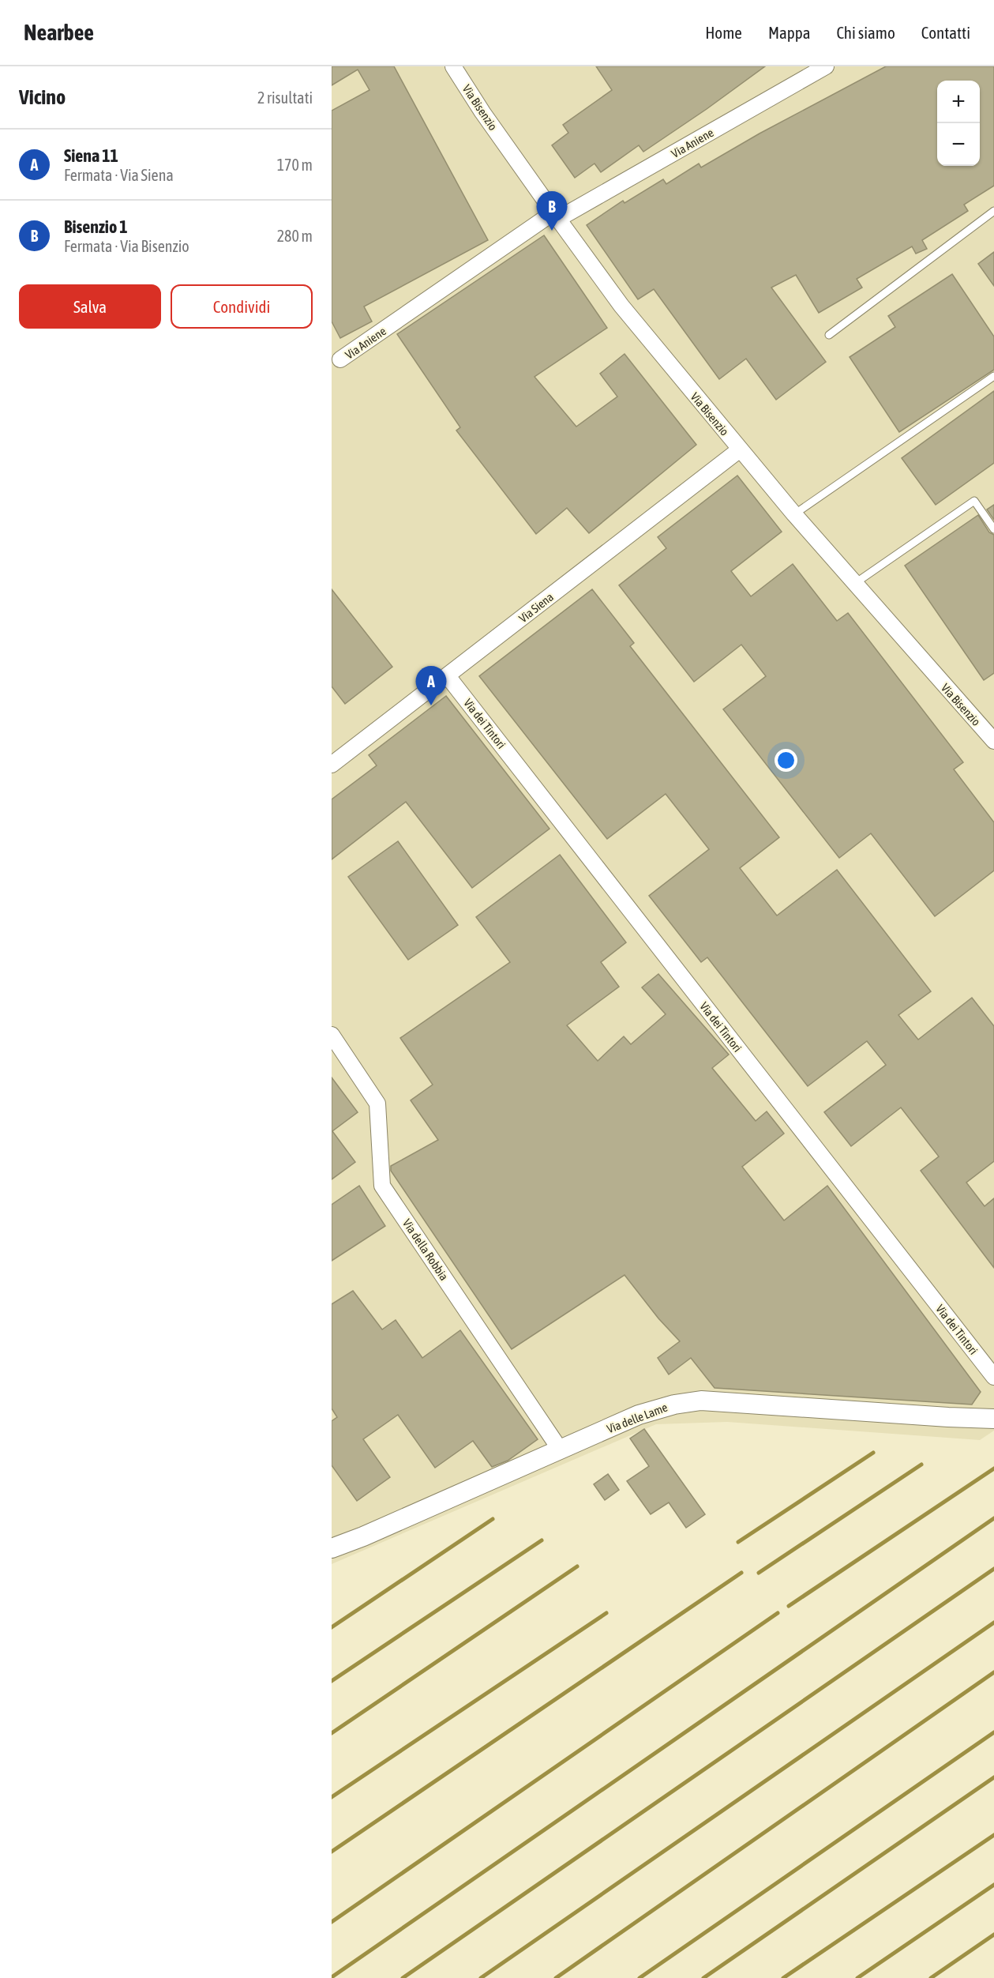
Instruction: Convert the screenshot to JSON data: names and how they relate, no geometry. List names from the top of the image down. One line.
{"streets":{"street":["Via Bisenzio","Via Aniene","Via Siena","Via dei Tintori","Via della Robbia","Via delle Lame"]},"crossings":[["Via Bisenzio","Via Aniene"],["Via Bisenzio","Via Siena"],["Via Siena","Via dei Tintori"],["Via della Robbia","Via delle Lame"]],"page":{"header":"Nearbee","nav":["Home","Mappa","Chi siamo","Contatti"],"heading":["Vicino","2 risultati"],"map_buttons":["+","−"],"list":[{"mark":"A","name":"Siena 11","note":"Fermata · Via Siena","value":"170 m"},{"mark":"B","name":"Bisenzio 1","note":"Fermata · Via Bisenzio","value":"280 m"}],"pins":["B","A"],"buttons":["Salva","Condividi"]}}
